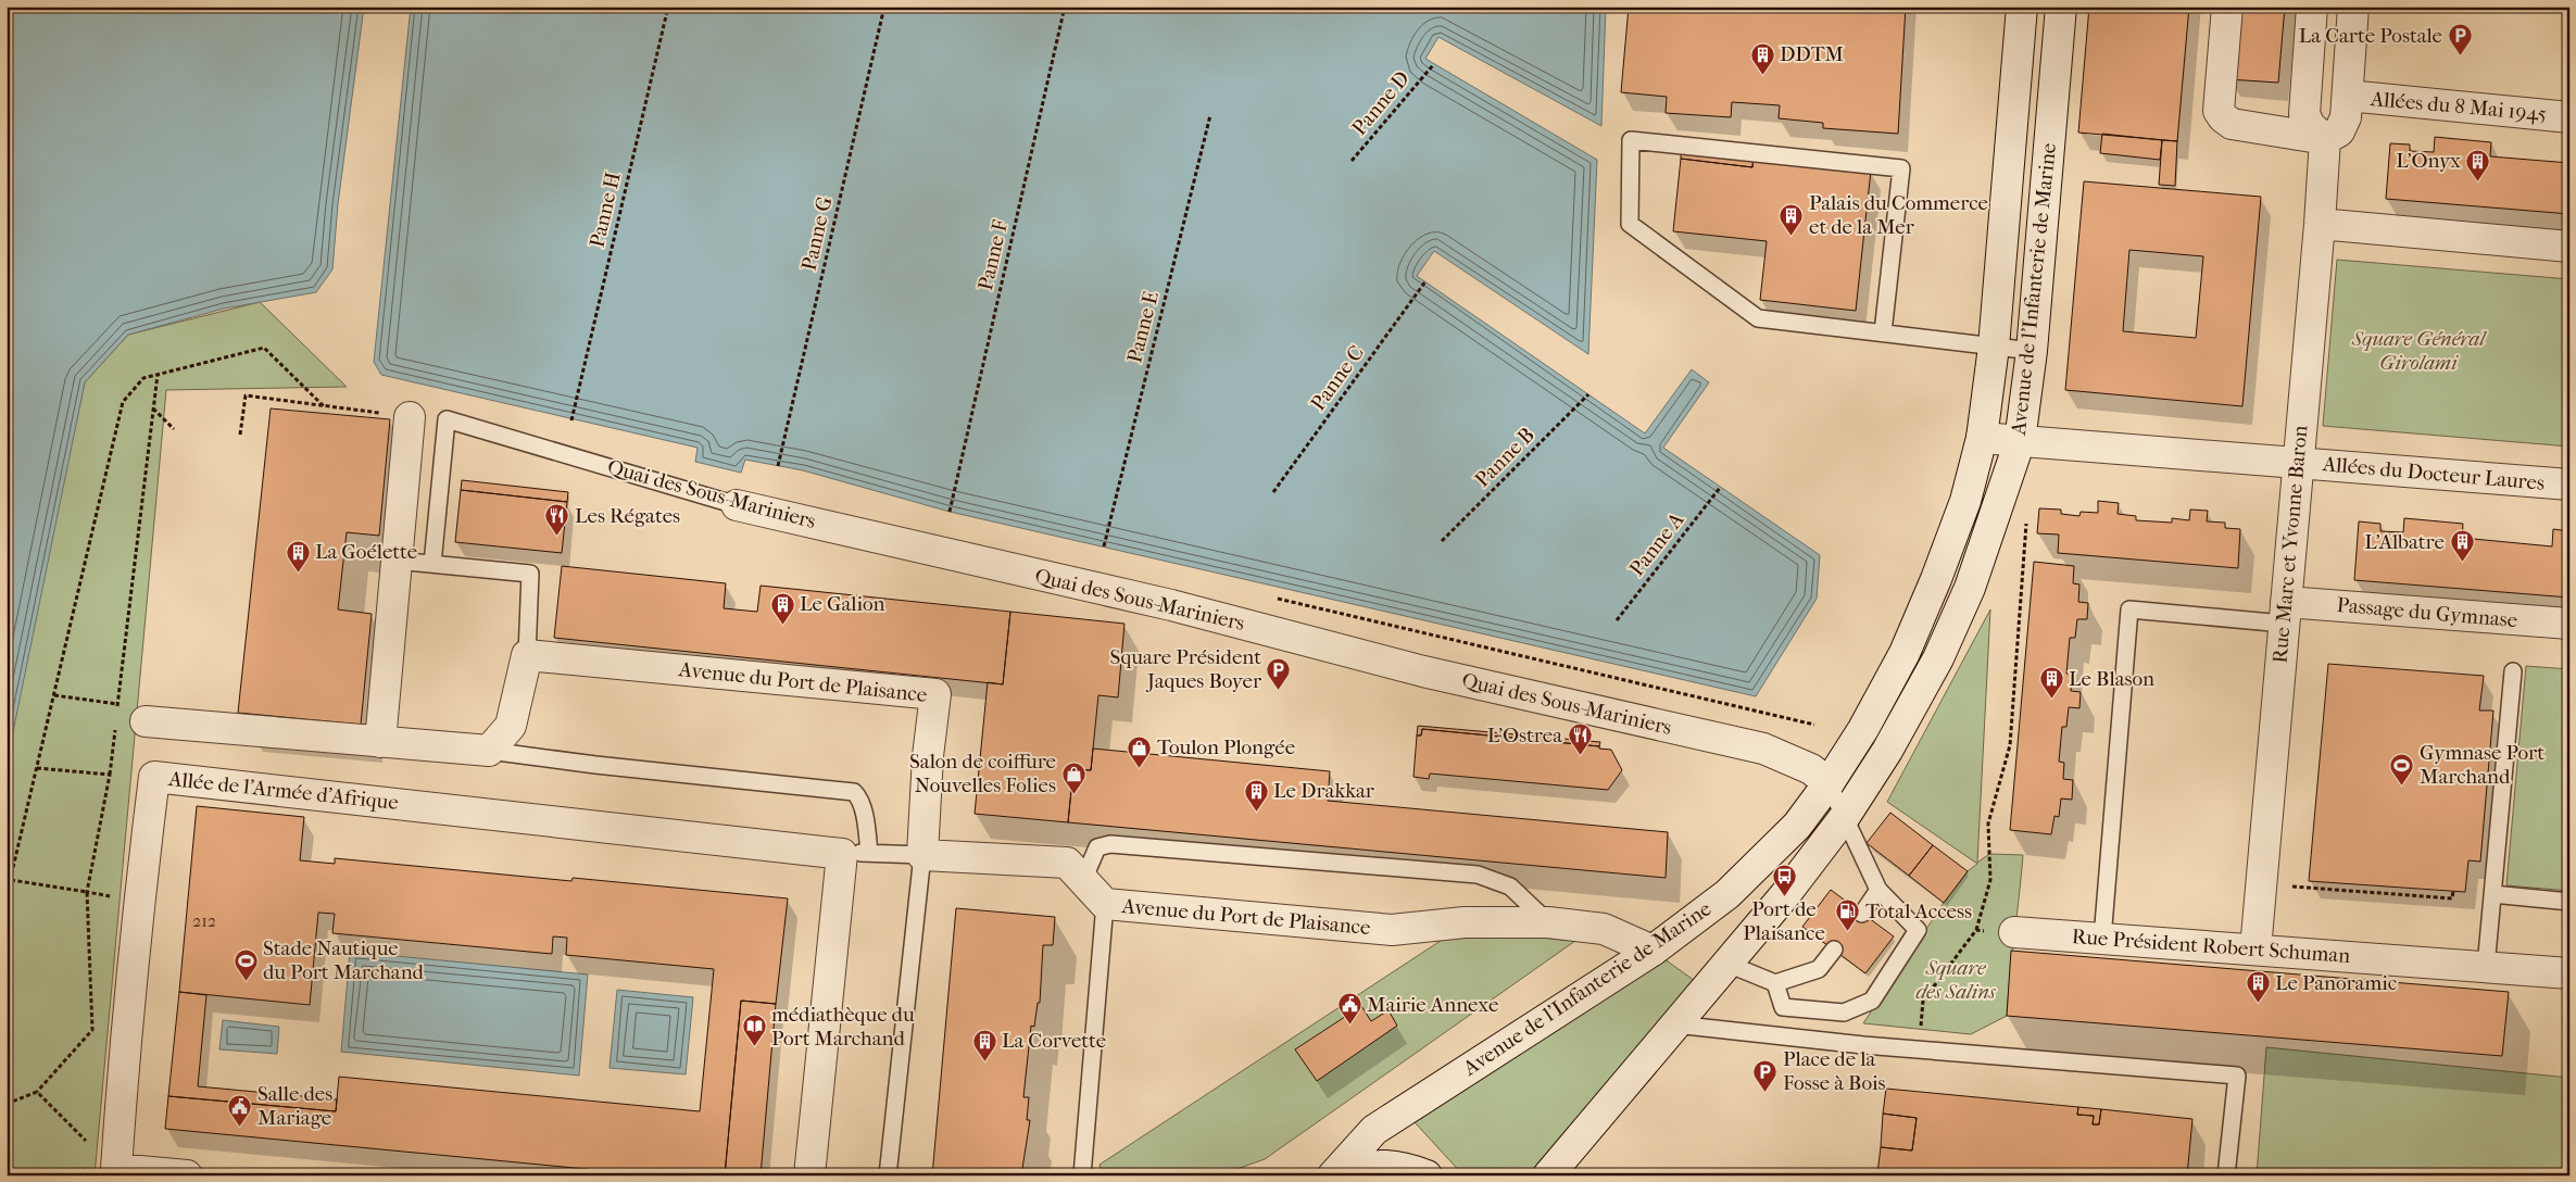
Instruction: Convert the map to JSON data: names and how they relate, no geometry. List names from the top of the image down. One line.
{"streets":{"street":["Allées du 8 Mai 1945","Avenue de l'Infanterie de Marine","Allées du Docteur Laures","Quai des Sous-Mariniers","Rue Marc et Yvonne Baron","Passage du Gymnase","Avenue du Port de Plaisance","Allée de l'Armée d'Afrique","Rue Président Robert Schuman"],"path":["Panne D","Panne H","Panne G","Panne F","Panne E","Panne C","Panne B","Panne A"]},"crossings":[["Avenue de l'Infanterie de Marine","Allées du Docteur Laures"],["Avenue de l'Infanterie de Marine","Quai des Sous-Mariniers"],["Avenue de l'Infanterie de Marine","Avenue du Port de Plaisance"],["Allées du Docteur Laures","Rue Marc et Yvonne Baron"],["Rue Marc et Yvonne Baron","Passage du Gymnase"],["Rue Marc et Yvonne Baron","Rue Président Robert Schuman"]],"parks":["Square Général Girolami","Square des Salins"],"places":{"parking":["La Carte Postale","Square Président Jaques Boyer","Place de la Fosse à Bois"],"building":["DDTM","L'Onyx","Palais du Commerce et de la Mer","L'Albatre","La Goélette","Le Galion","Le Blason","Le Drakkar","Le Panoramic","La Corvette"],"restaurant":["Les Régates","L'Ostrea"],"shop":["Toulon Plongée","Salon de coiffure Nouvelles Folies"],"sports":["Gymnase Port Marchand","Stade Nautique du Port Marchand"],"bus stop":["Port de Plaisance"],"fuel station":["Total Access"],"public building":["Mairie Annexe","Salle des Mariage"],"library":["médiathèque du Port Marchand"]},"house_numbers":["212"]}
